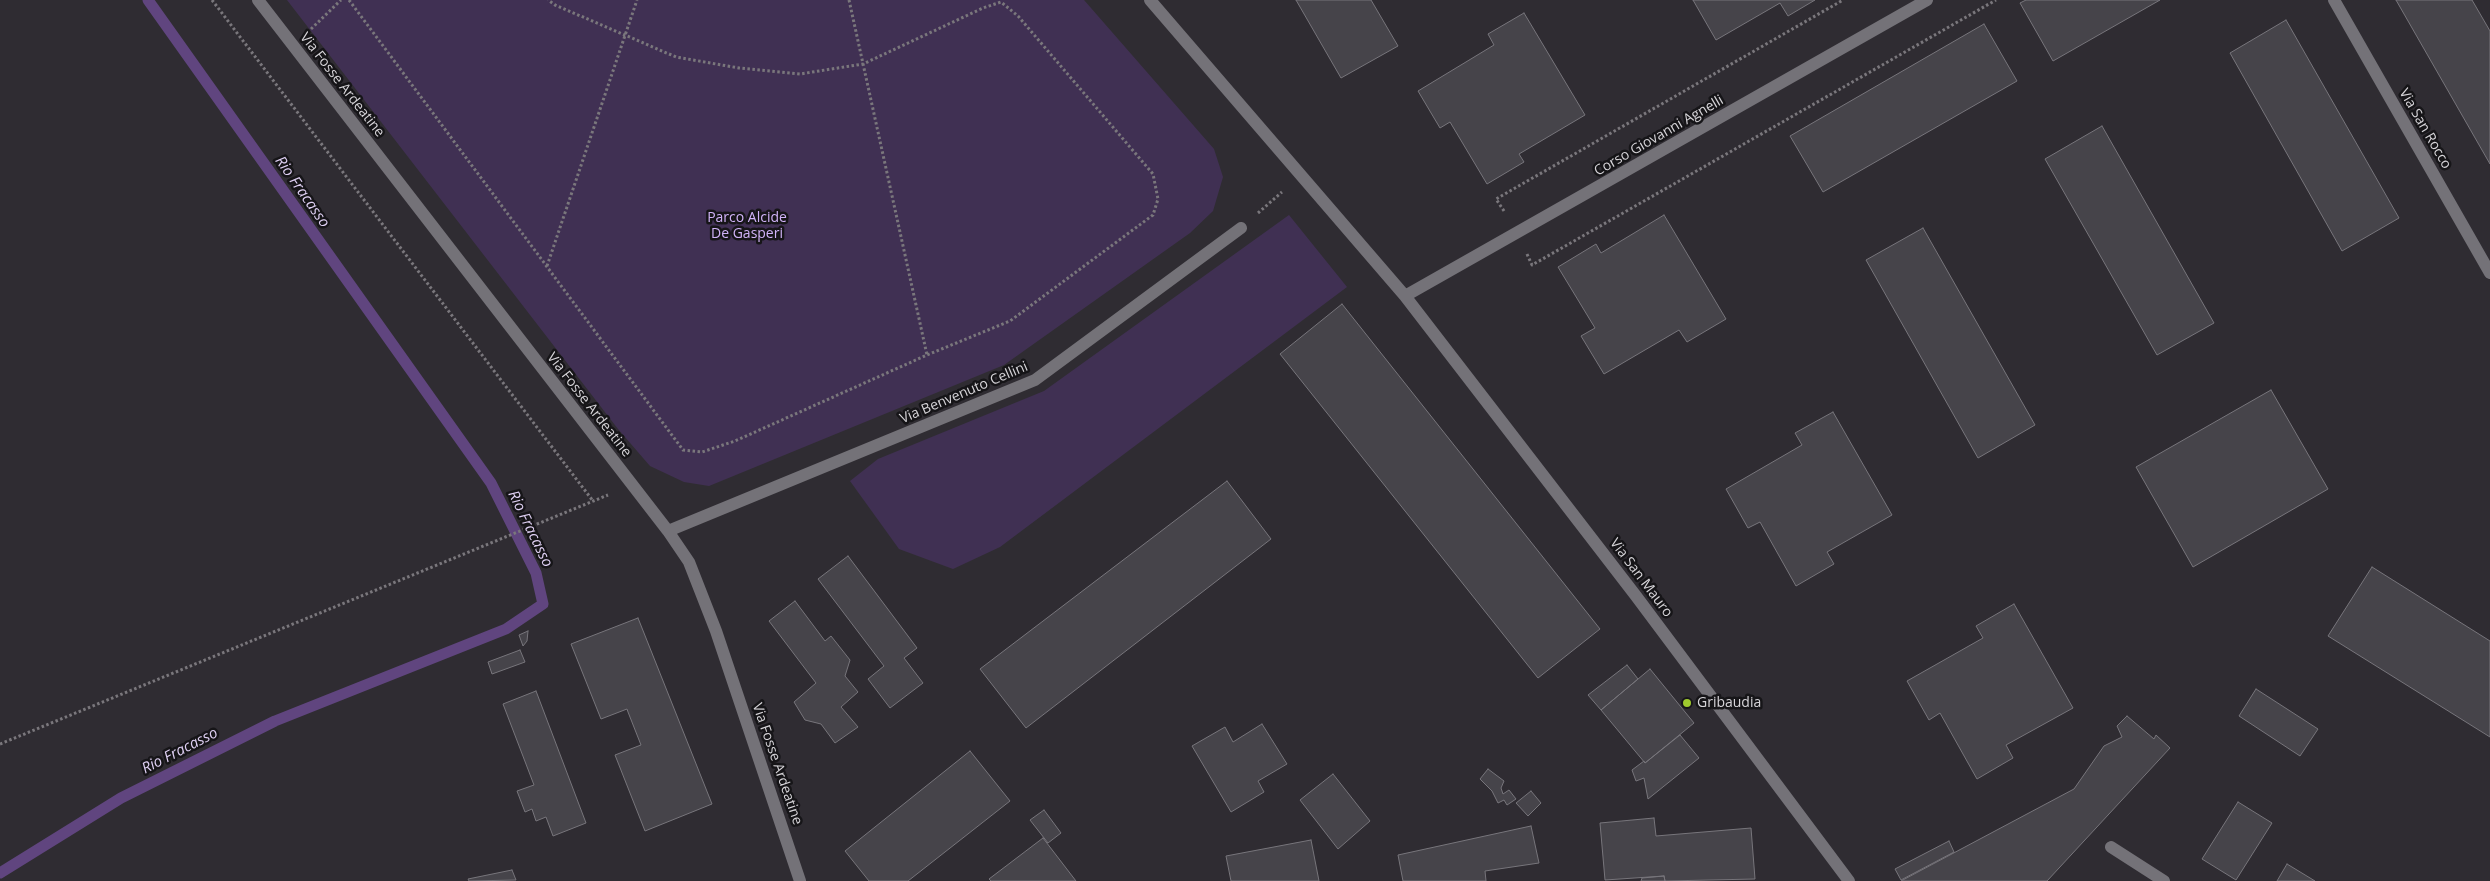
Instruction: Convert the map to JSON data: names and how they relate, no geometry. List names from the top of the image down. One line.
{"streets":{"street":["Via Fosse Ardeatine","Via San Rocco","Corso Giovanni Agnelli","Via Benvenuto Cellini","Via San Mauro"]},"crossings":[["Via Fosse Ardeatine","Via Benvenuto Cellini"],["Corso Giovanni Agnelli","Via San Mauro"]],"water":["Rio Fracasso"],"parks":["Parco Alcide De Gasperi"],"places":["Gribaudia"]}
